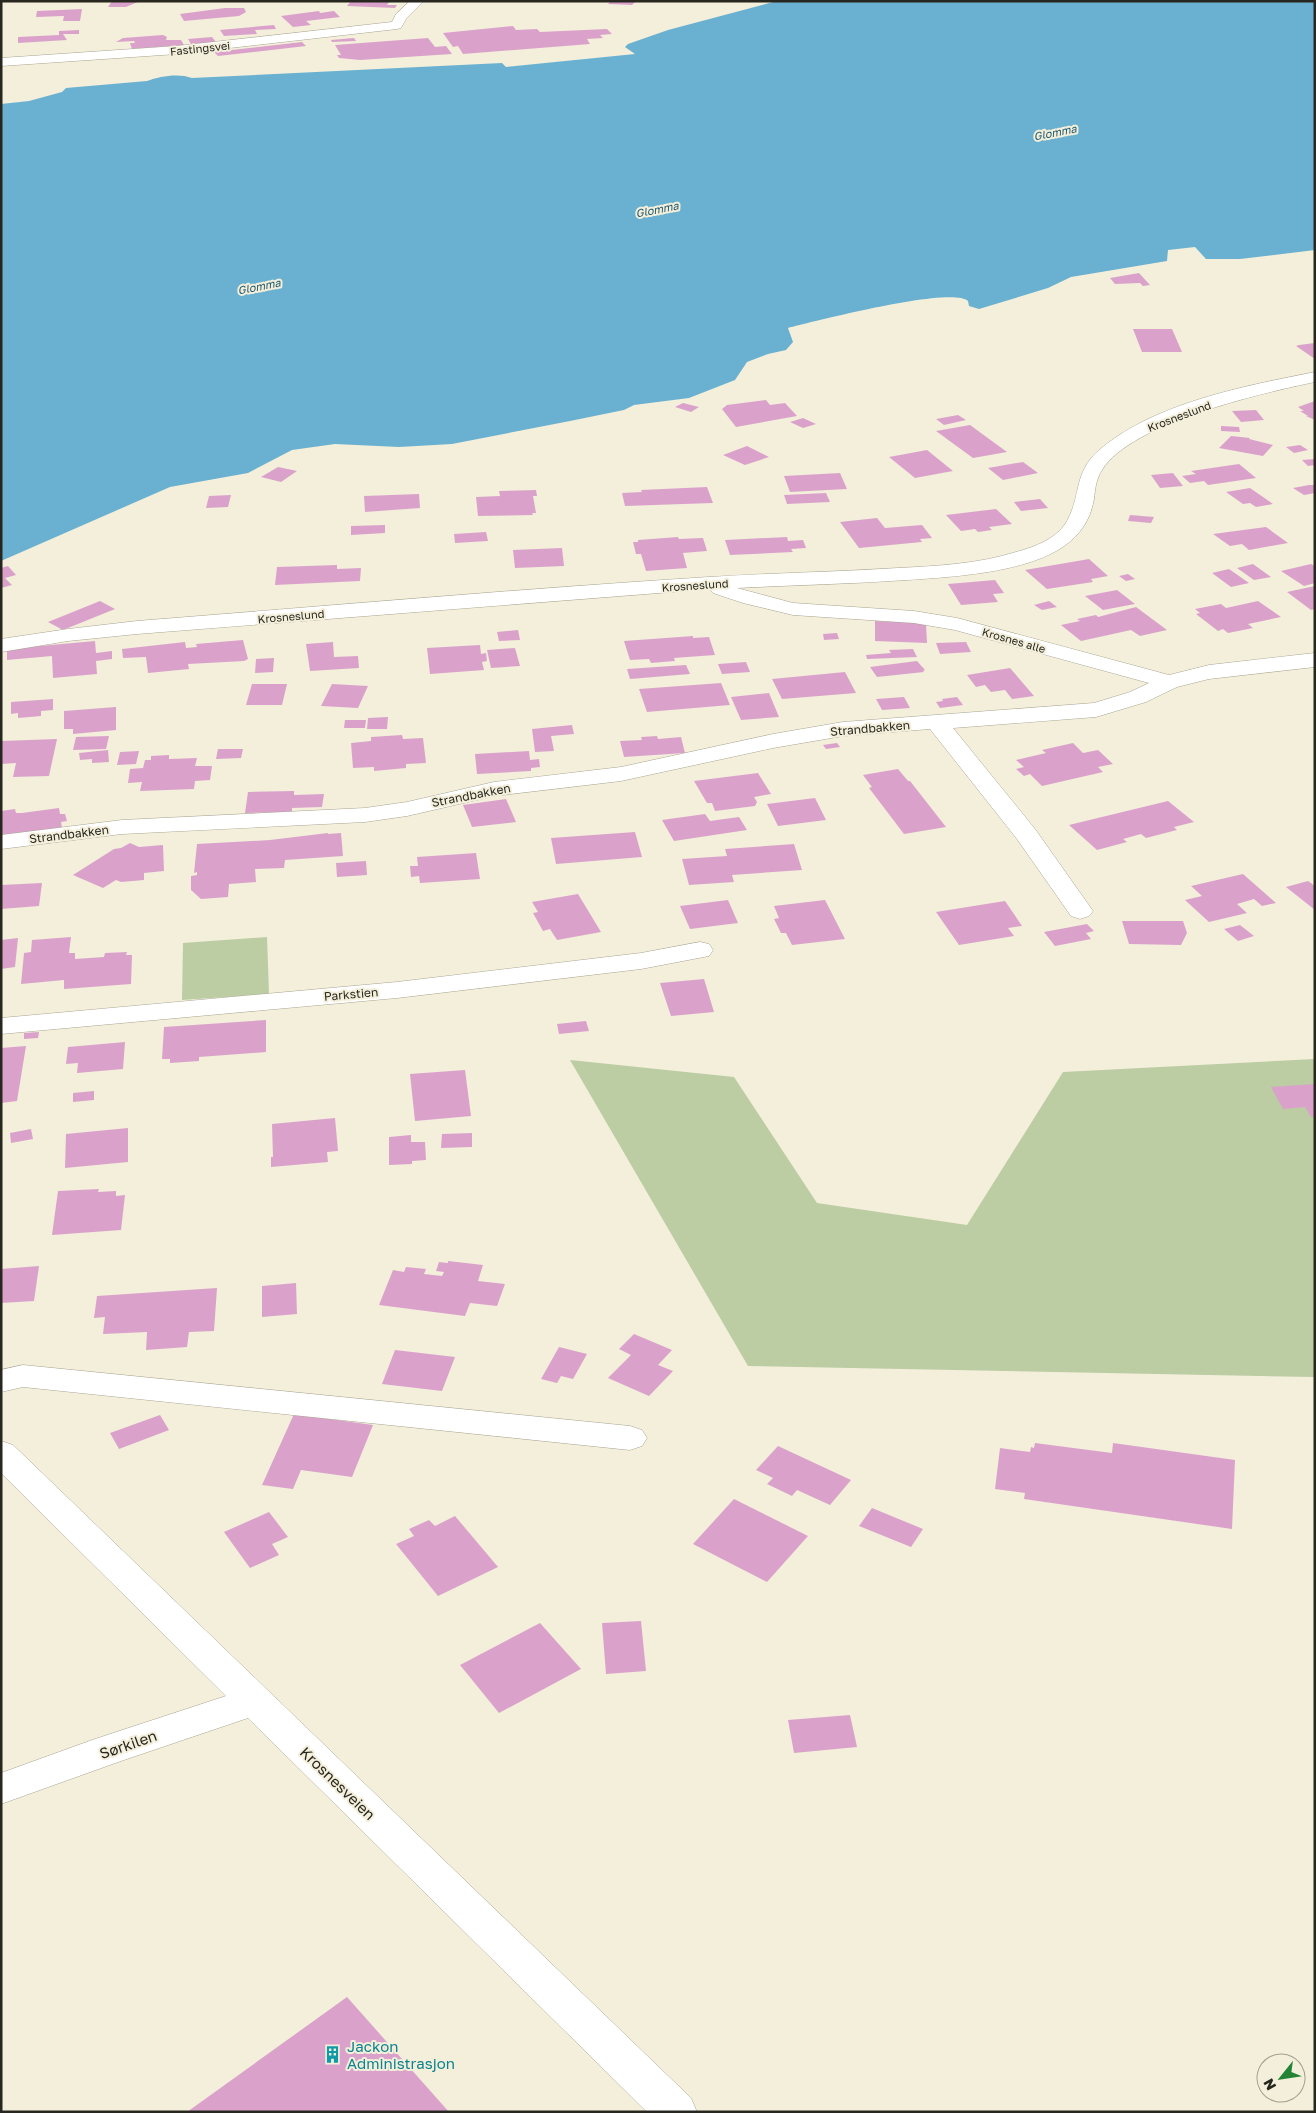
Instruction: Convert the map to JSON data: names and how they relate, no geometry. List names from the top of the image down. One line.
{"streets":{"street":["Fastingsvei","Krosneslund","Krosnes alle","Strandbakken","Parkstien","Sørkilen","Krosnesveien"]},"crossings":[["Krosneslund","Krosnes alle"],["Krosnes alle","Strandbakken"],["Sørkilen","Krosnesveien"]],"water":["Glomma"],"places":{"building":["Jackon Administrasjon"]},"north":"bottom left"}
